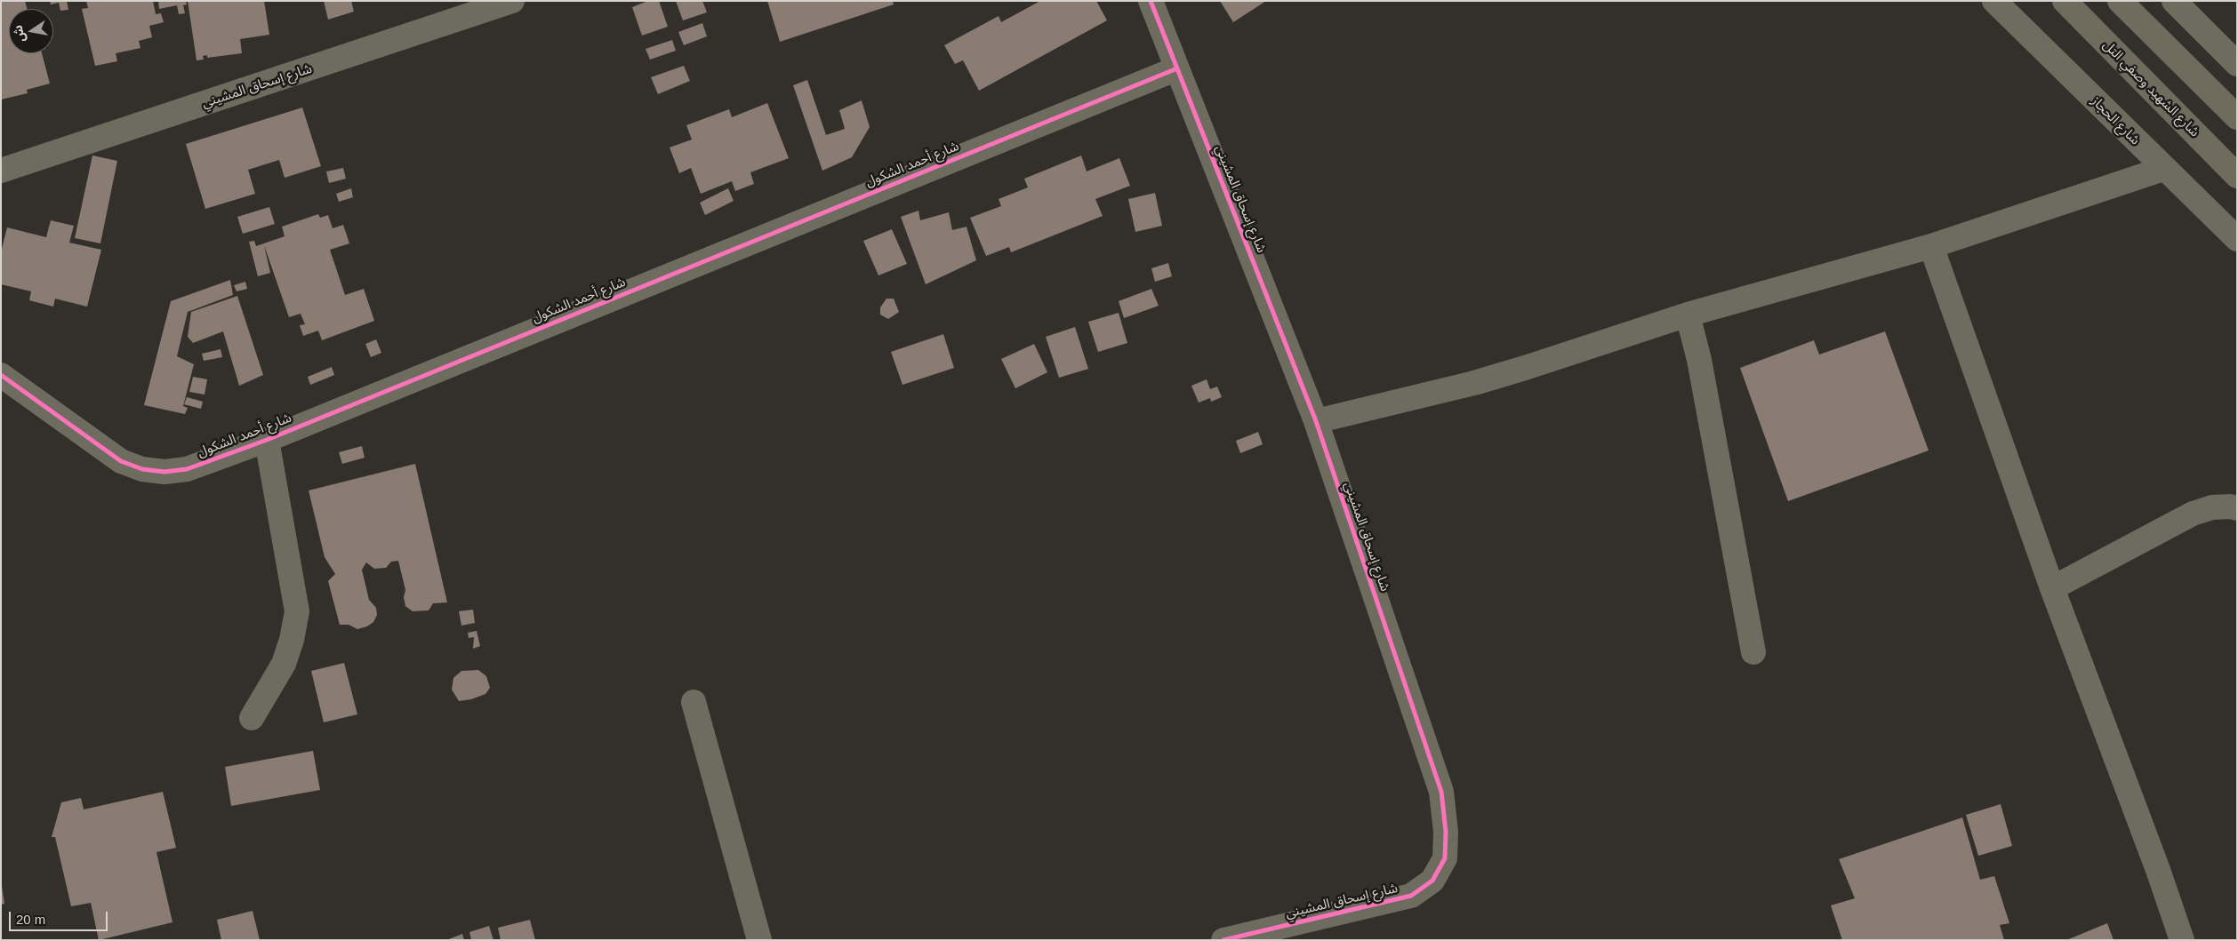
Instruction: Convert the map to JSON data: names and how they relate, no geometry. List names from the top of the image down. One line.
{"streets":{"main road":["شارع الشهيد وصفي التل"],"street":["شارع إسحاق المشيني","شارع الحجاز","شارع أحمد الشكول"]},"crossings":[["شارع إسحاق المشيني","شارع أحمد الشكول"]],"scale_bar":"20 m","north":"left"}
